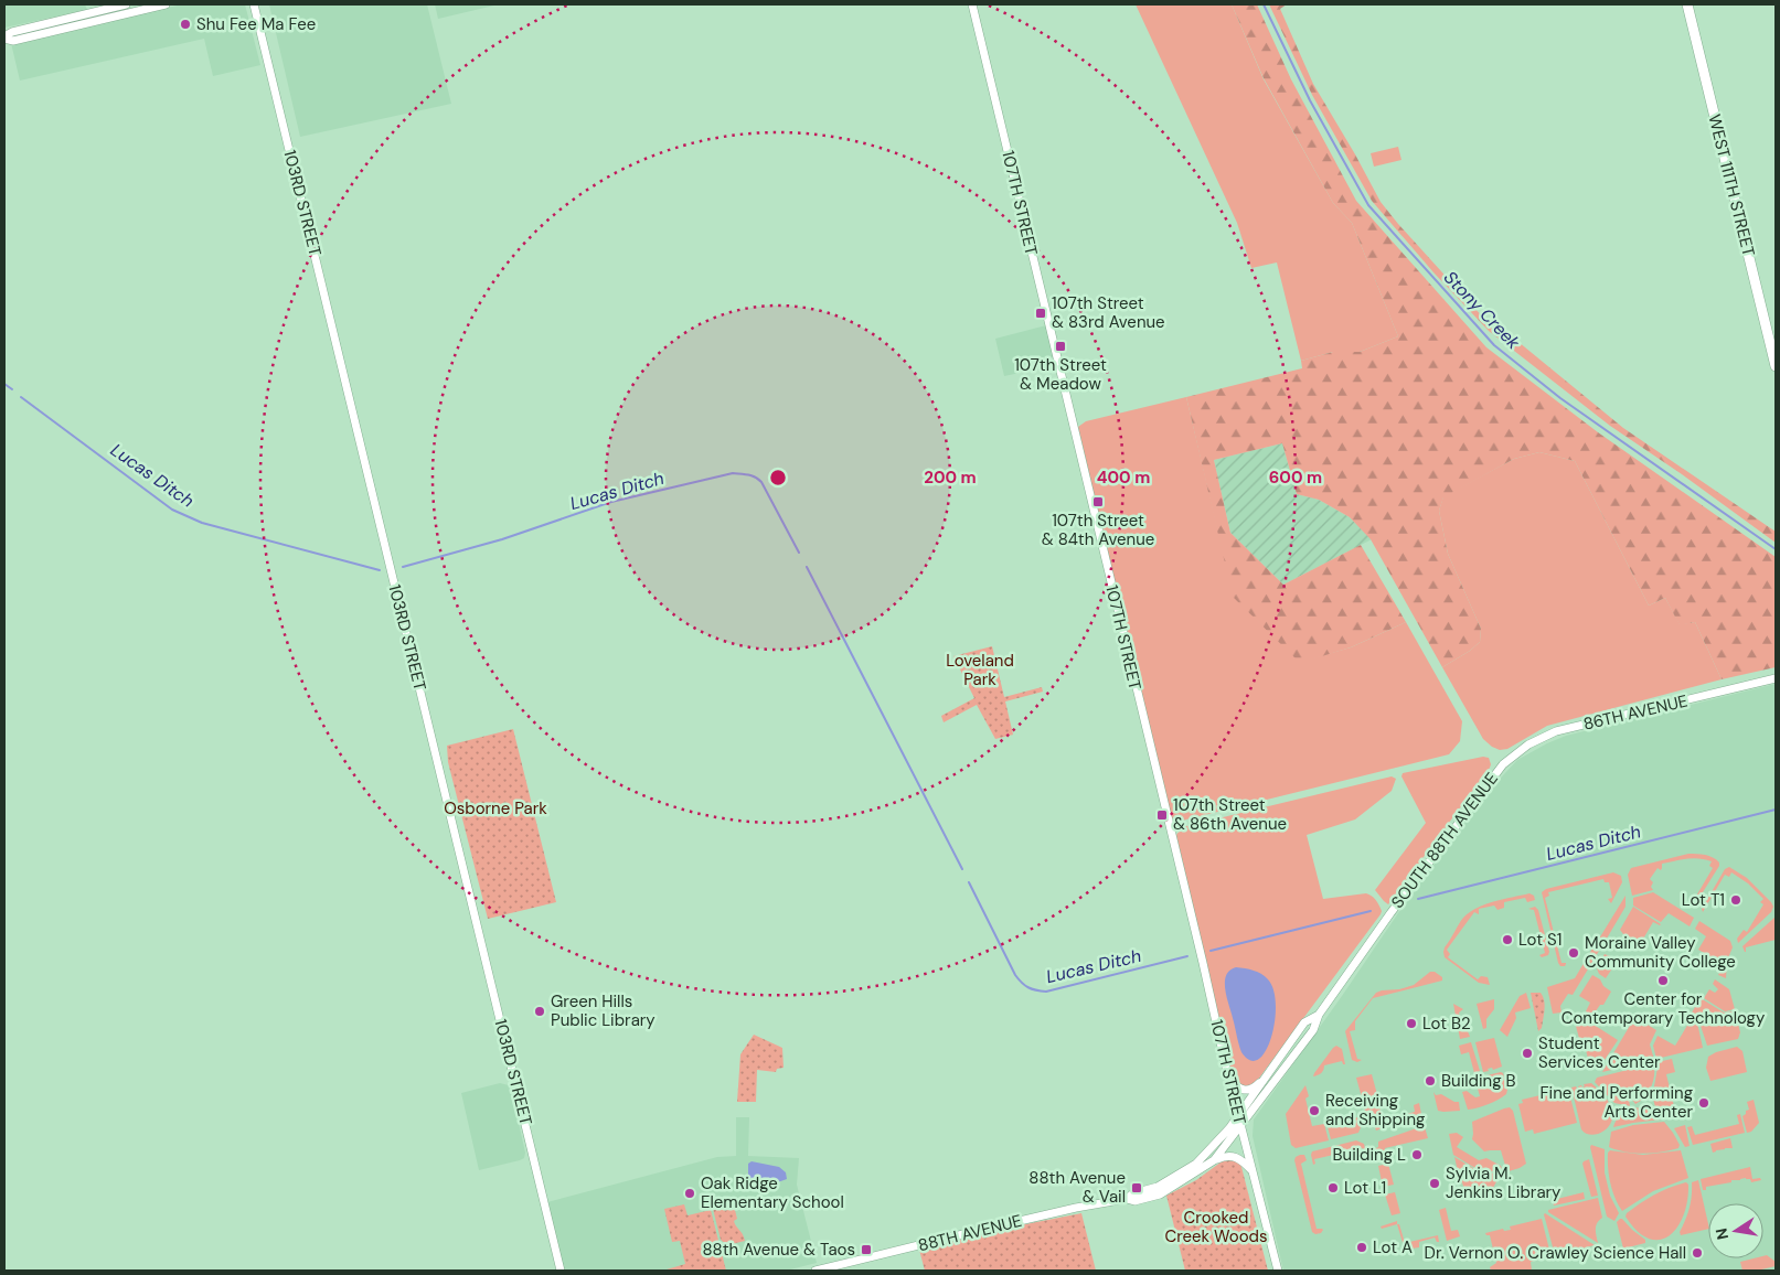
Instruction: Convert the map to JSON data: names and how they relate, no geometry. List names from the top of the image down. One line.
{"streets":{"main road":["WEST 111TH STREET"],"street":["103RD STREET","107TH STREET","86TH AVENUE","SOUTH 88TH AVENUE","88TH AVENUE"]},"crossings":[["107TH STREET","88TH AVENUE"],["86TH AVENUE","SOUTH 88TH AVENUE"],["SOUTH 88TH AVENUE","88TH AVENUE"]],"water":["Stony Creek","Lucas Ditch"],"parks":["Loveland Park","Osborne Park","Crooked Creek Woods"],"places":{"other":["Shu Fee Ma Fee","Lot T1","Lot S1","Moraine Valley Community College","Center for Contemporary Technology","Green Hills Public Library","Lot B2","Student Services Center","Building B","Fine and Performing Arts Center","Receiving and Shipping","Building L","Sylvia M. Jenkins Library","Lot L1","Oak Ridge Elementary School","Lot A","Dr. Vernon O. Crawley Science Hall"],"transit":["107th Street & 83rd Avenue","107th Street & Meadow","107th Street & 84th Avenue","107th Street & 86th Avenue","88th Avenue & Vail","88th Avenue & Taos"]},"north":"left","rings":["200 m","400 m","600 m"]}
